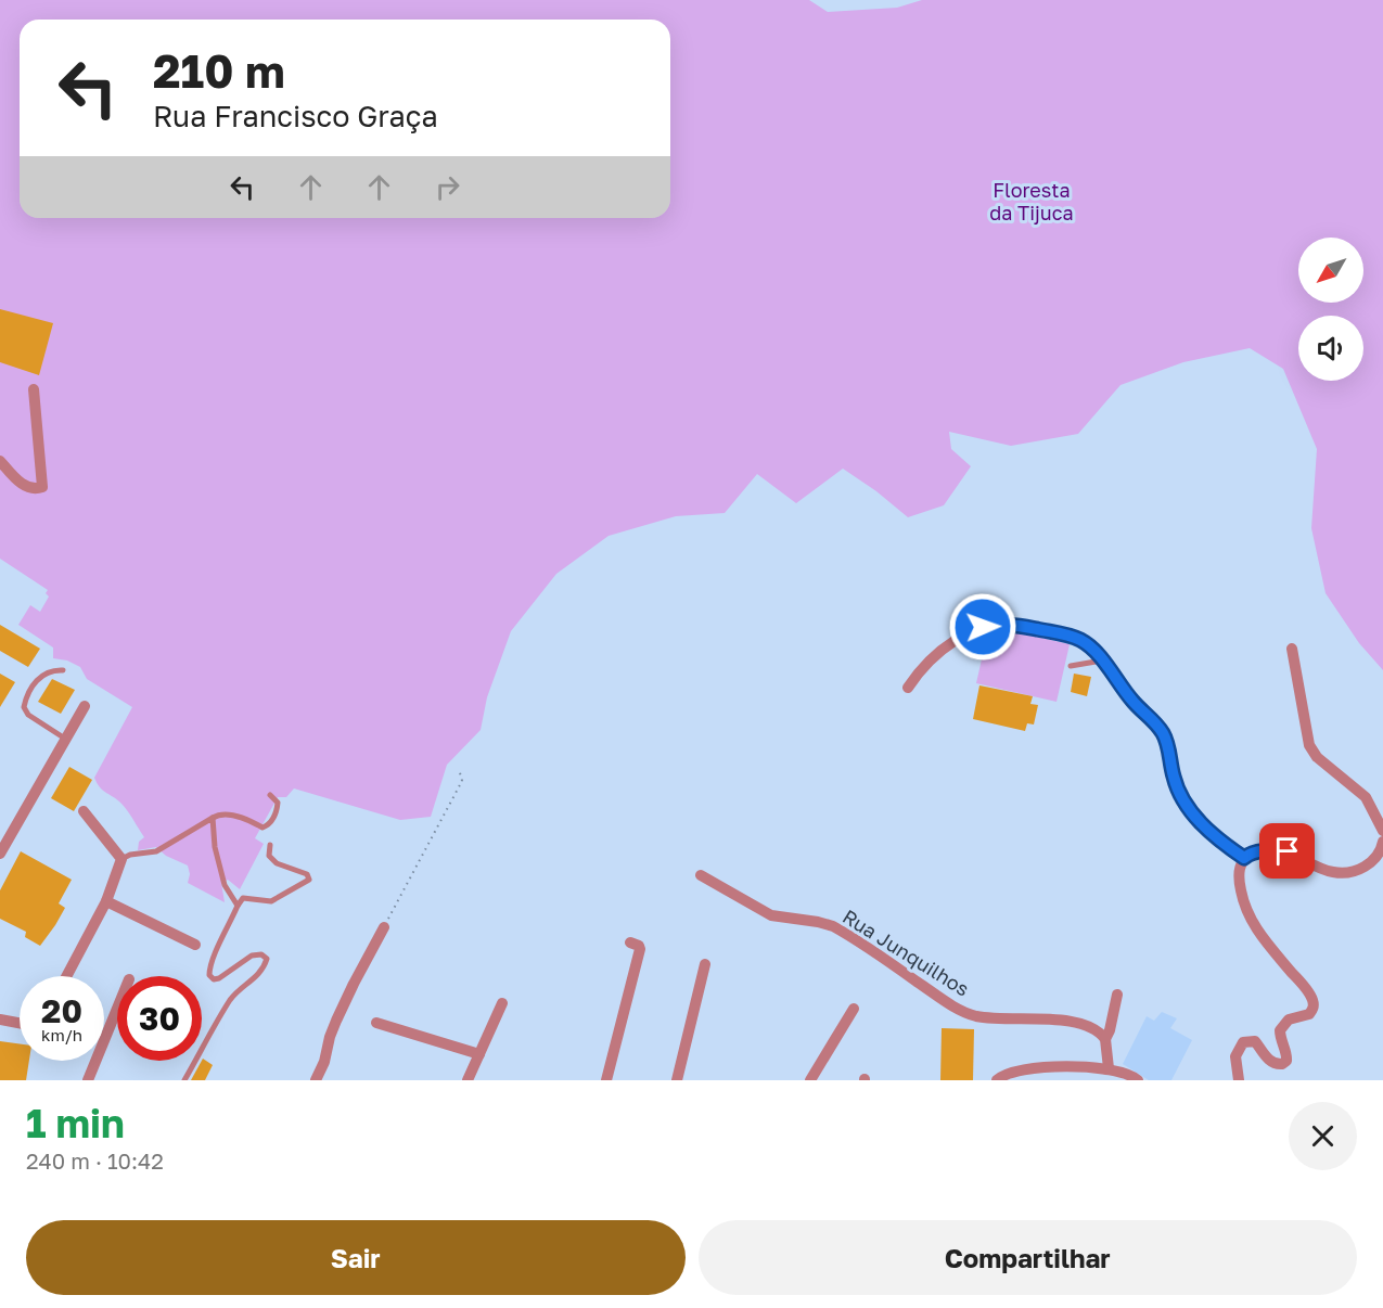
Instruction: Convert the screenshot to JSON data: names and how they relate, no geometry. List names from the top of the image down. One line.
{"streets":{"street":["Rua Junquilhos"]},"parks":["Floresta da Tijuca"],"north":"bottom left","page":{"turn":["210 m","Rua Francisco Graça"],"speed":"20 km/h","limit":"30","heading":["1 min","240 m · 10:42"],"buttons":["Sair","Compartilhar"]}}
